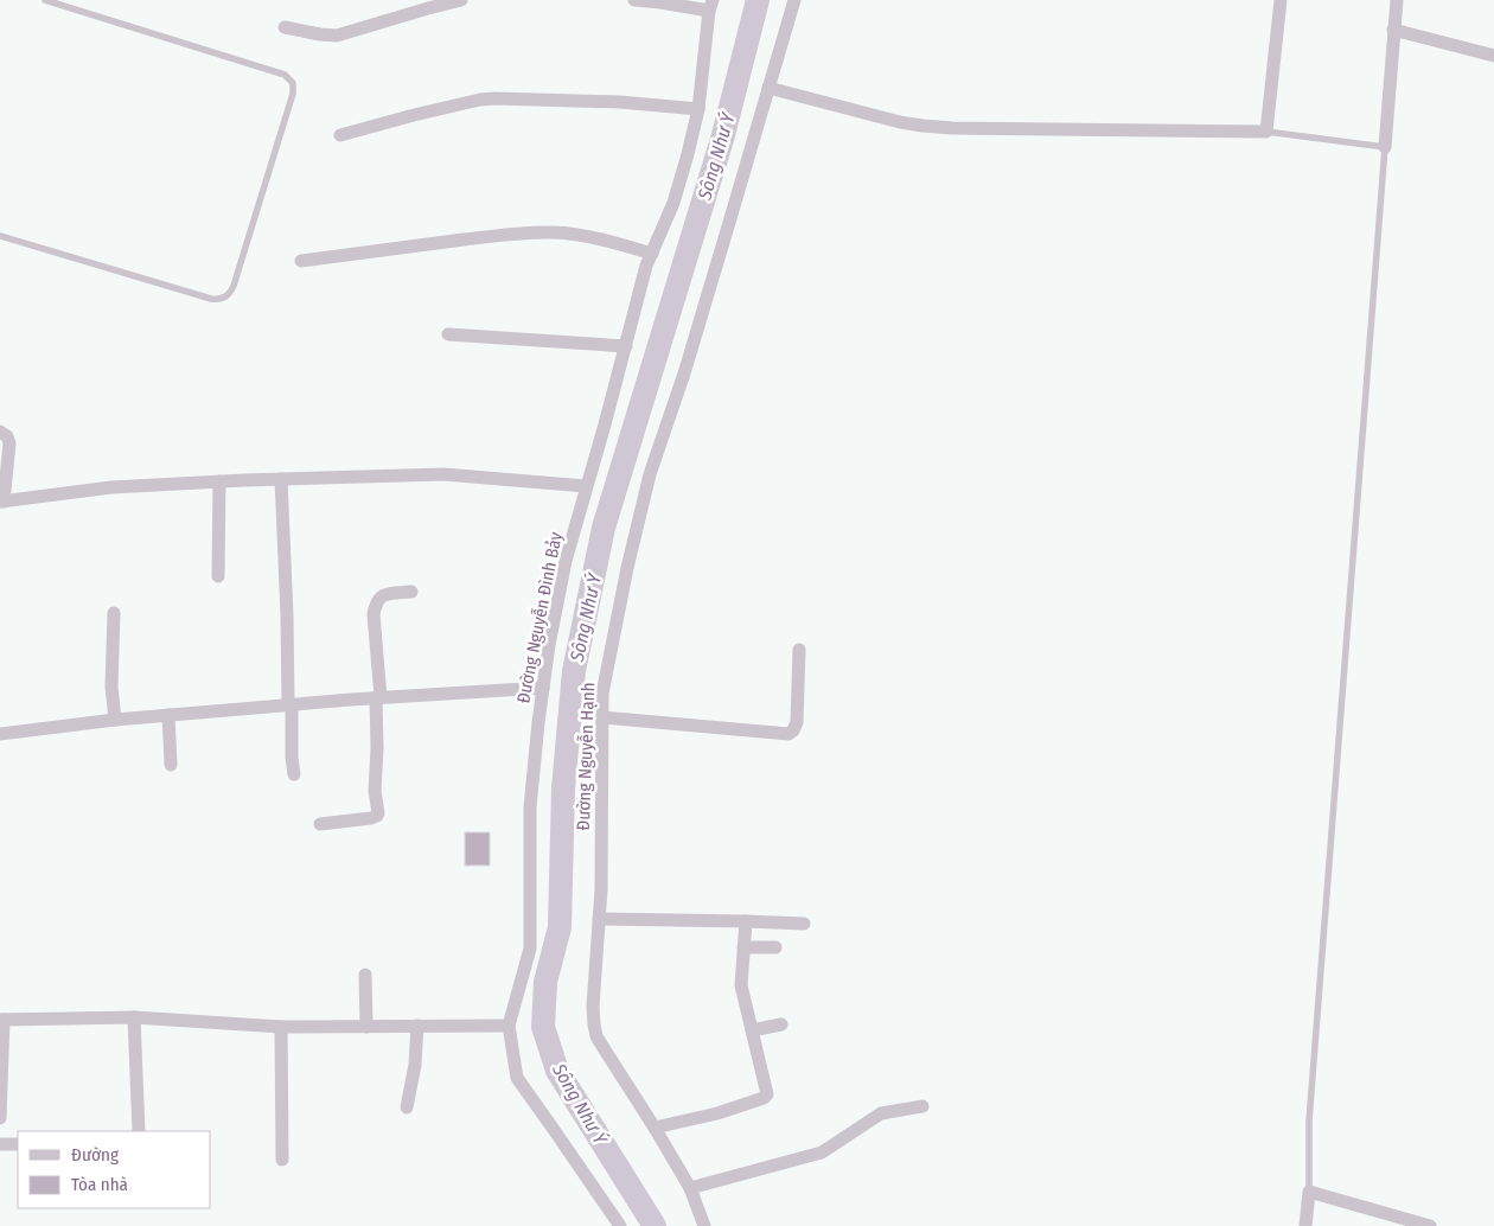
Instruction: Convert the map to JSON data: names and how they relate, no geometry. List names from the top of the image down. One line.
{"streets":{"street":["Đường Nguyễn Đình Bảy","Đường Nguyễn Hạnh"]},"water":["Sông Như Ý"],"legend":["Đường","Tòa nhà"]}
